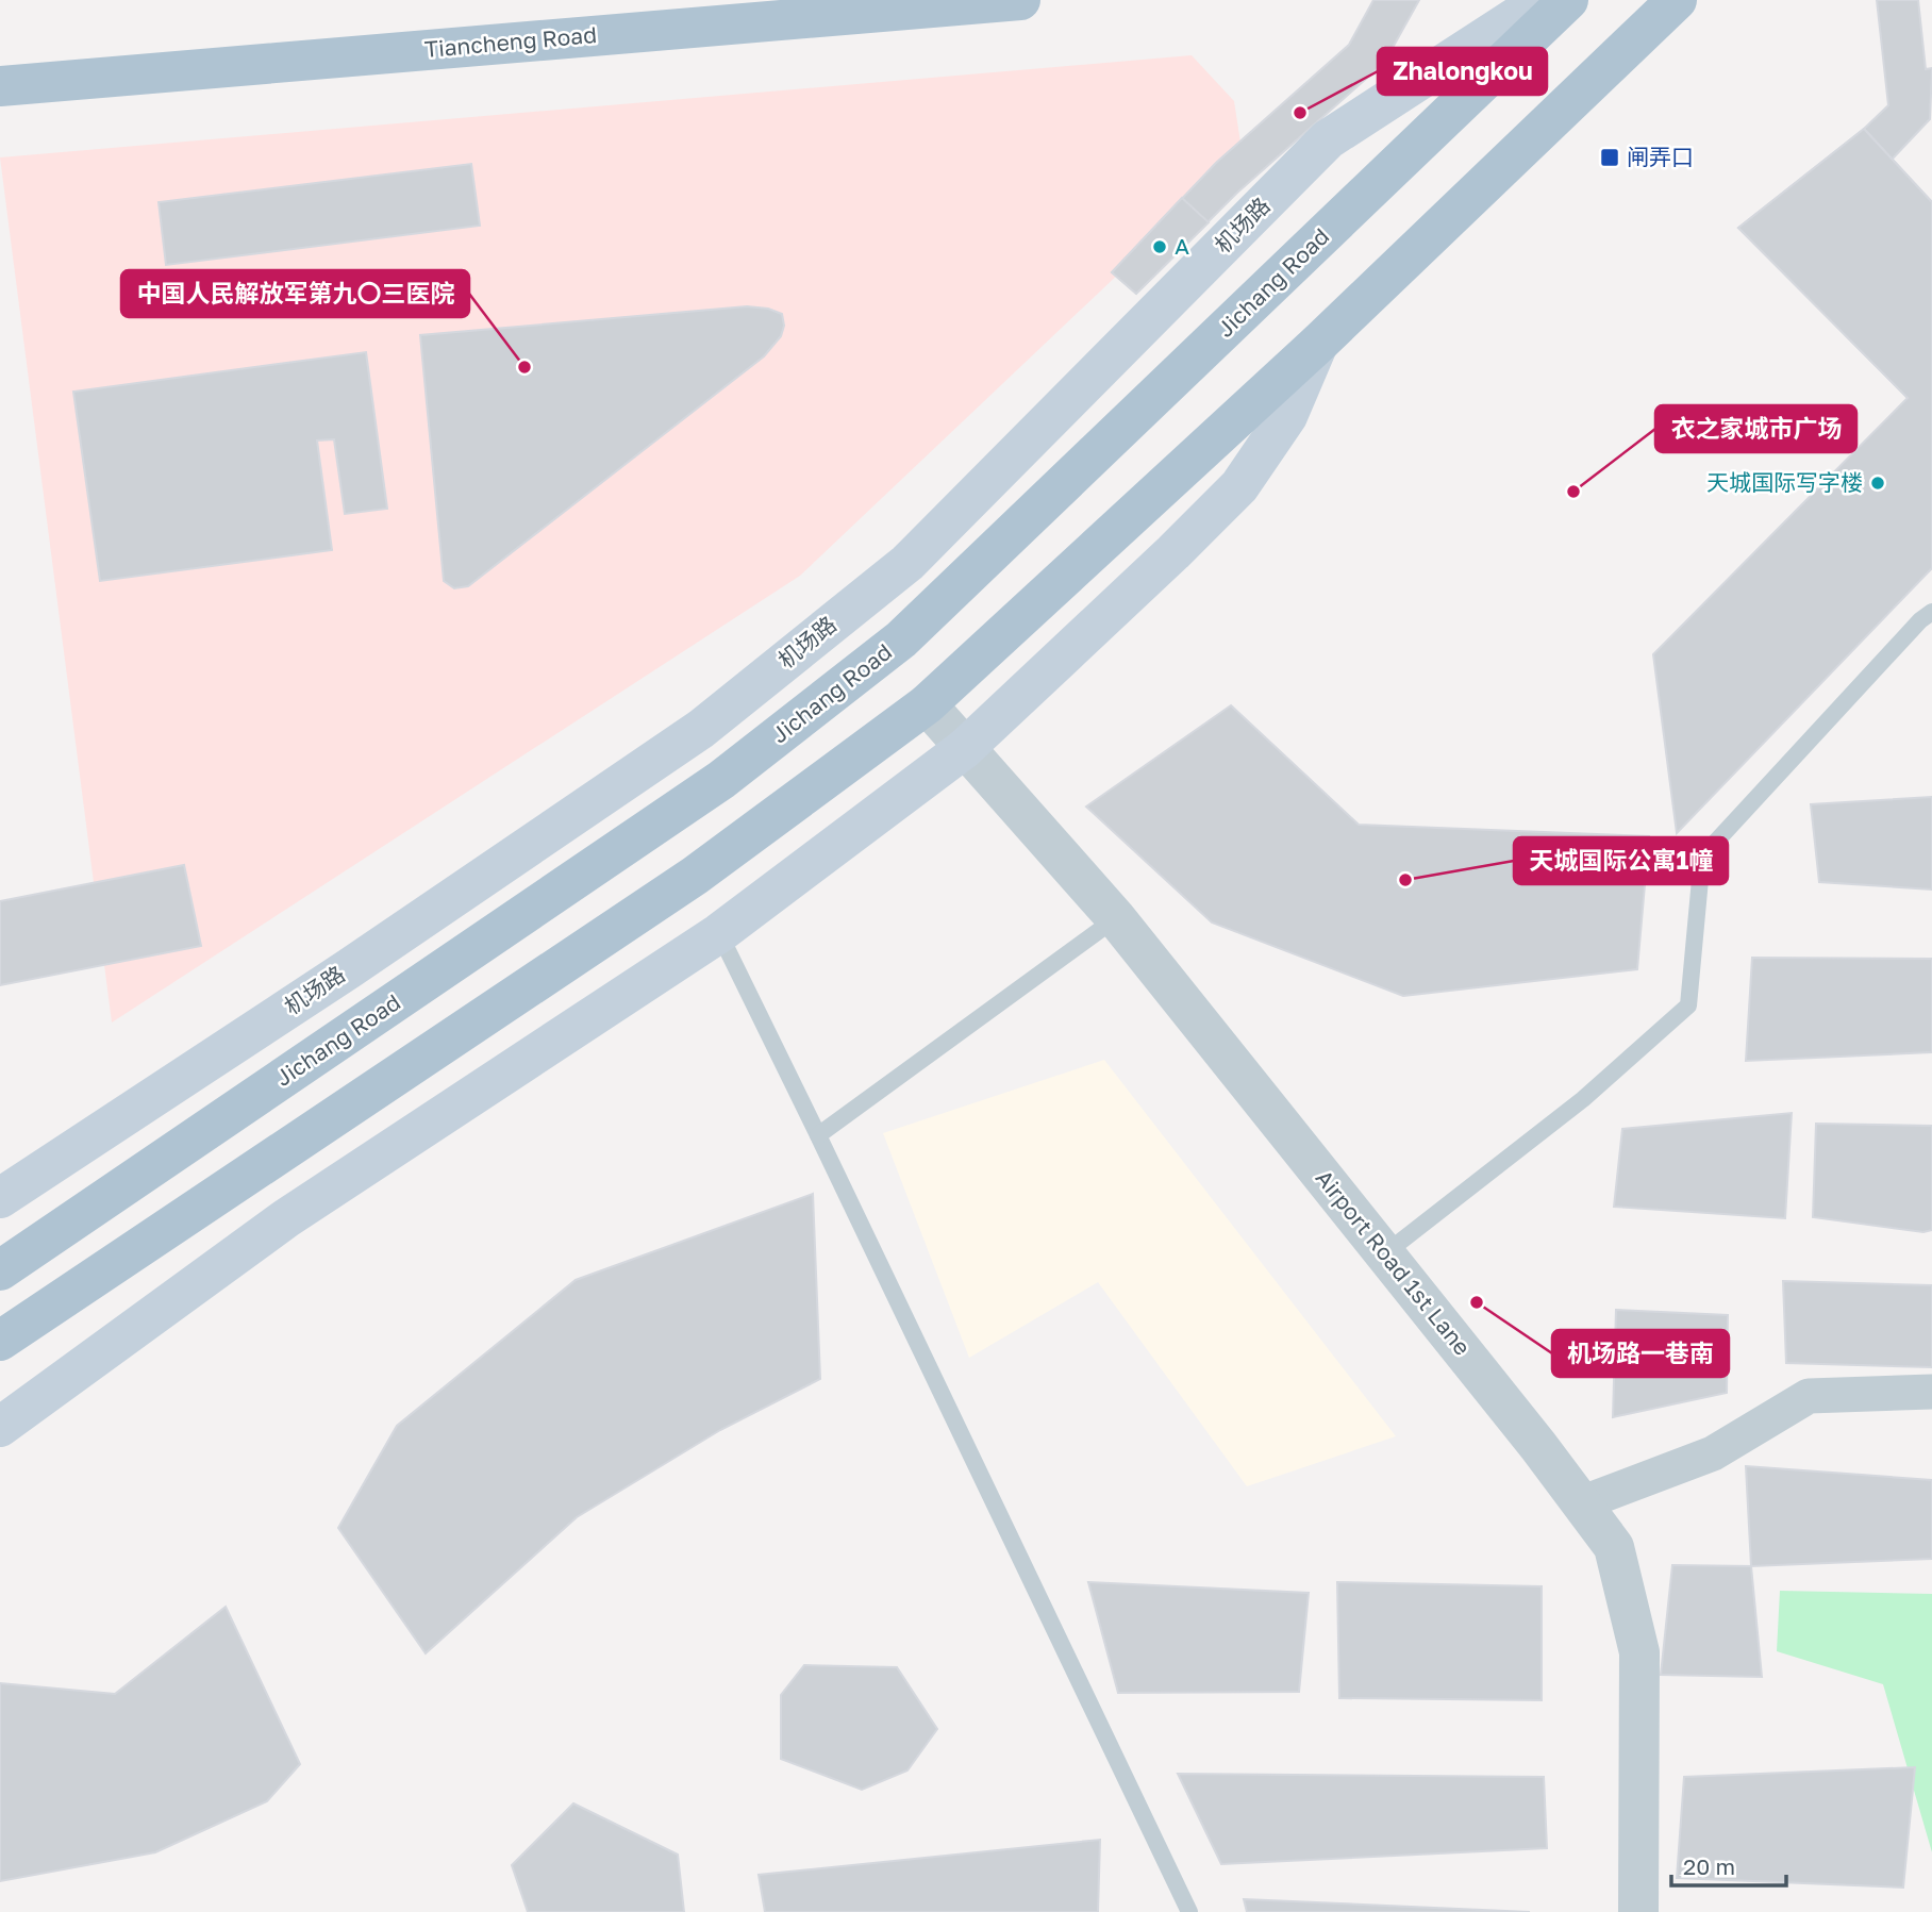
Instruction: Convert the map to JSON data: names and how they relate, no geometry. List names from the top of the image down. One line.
{"streets":{"main road":["Tiancheng Road","机场路","Jichang Road"],"street":["Airport Road 1st Lane"]},"places":{"other":["Zhalongkou","A","中国人民解放军第九〇三医院","天城国际写字楼","衣之家城市广场","天城国际公寓1幢","机场路一巷南"],"transit":["闸弄口"]},"scale_bar":"20 m"}
